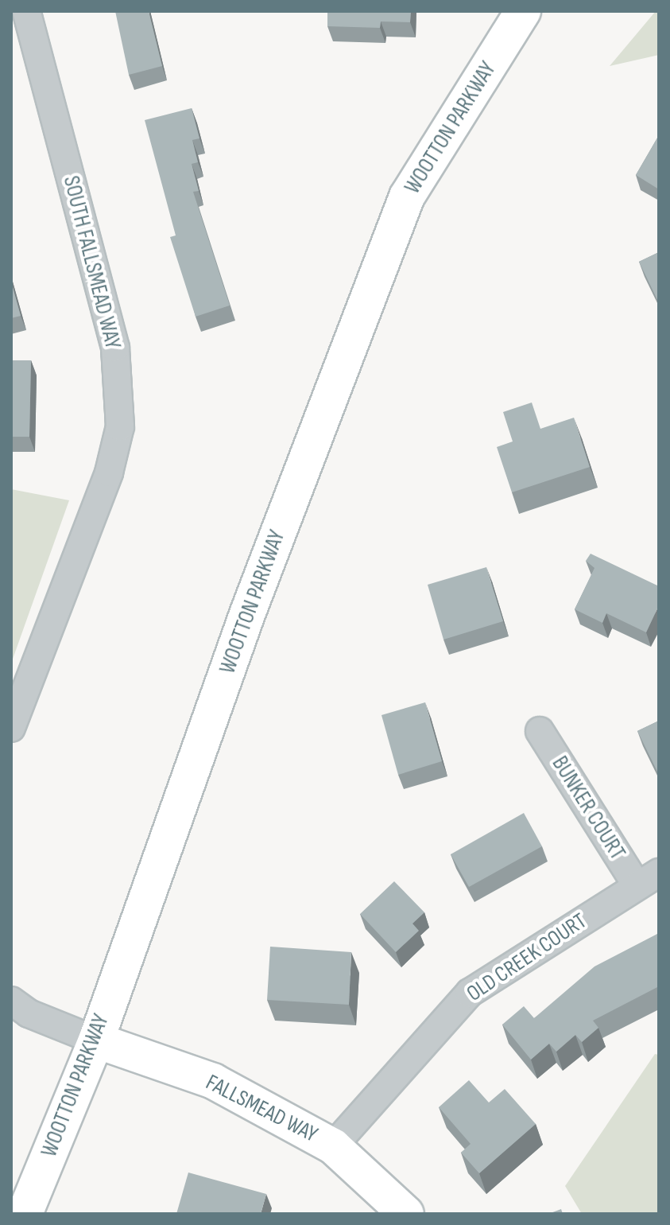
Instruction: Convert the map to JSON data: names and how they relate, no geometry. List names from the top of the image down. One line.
{"streets":{"main road":["WOOTTON PARKWAY","FALLSMEAD WAY"],"street":["SOUTH FALLSMEAD WAY","BUNKER COURT","OLD CREEK COURT"]},"crossings":[["WOOTTON PARKWAY","FALLSMEAD WAY"],["BUNKER COURT","OLD CREEK COURT"],["OLD CREEK COURT","FALLSMEAD WAY"]]}
